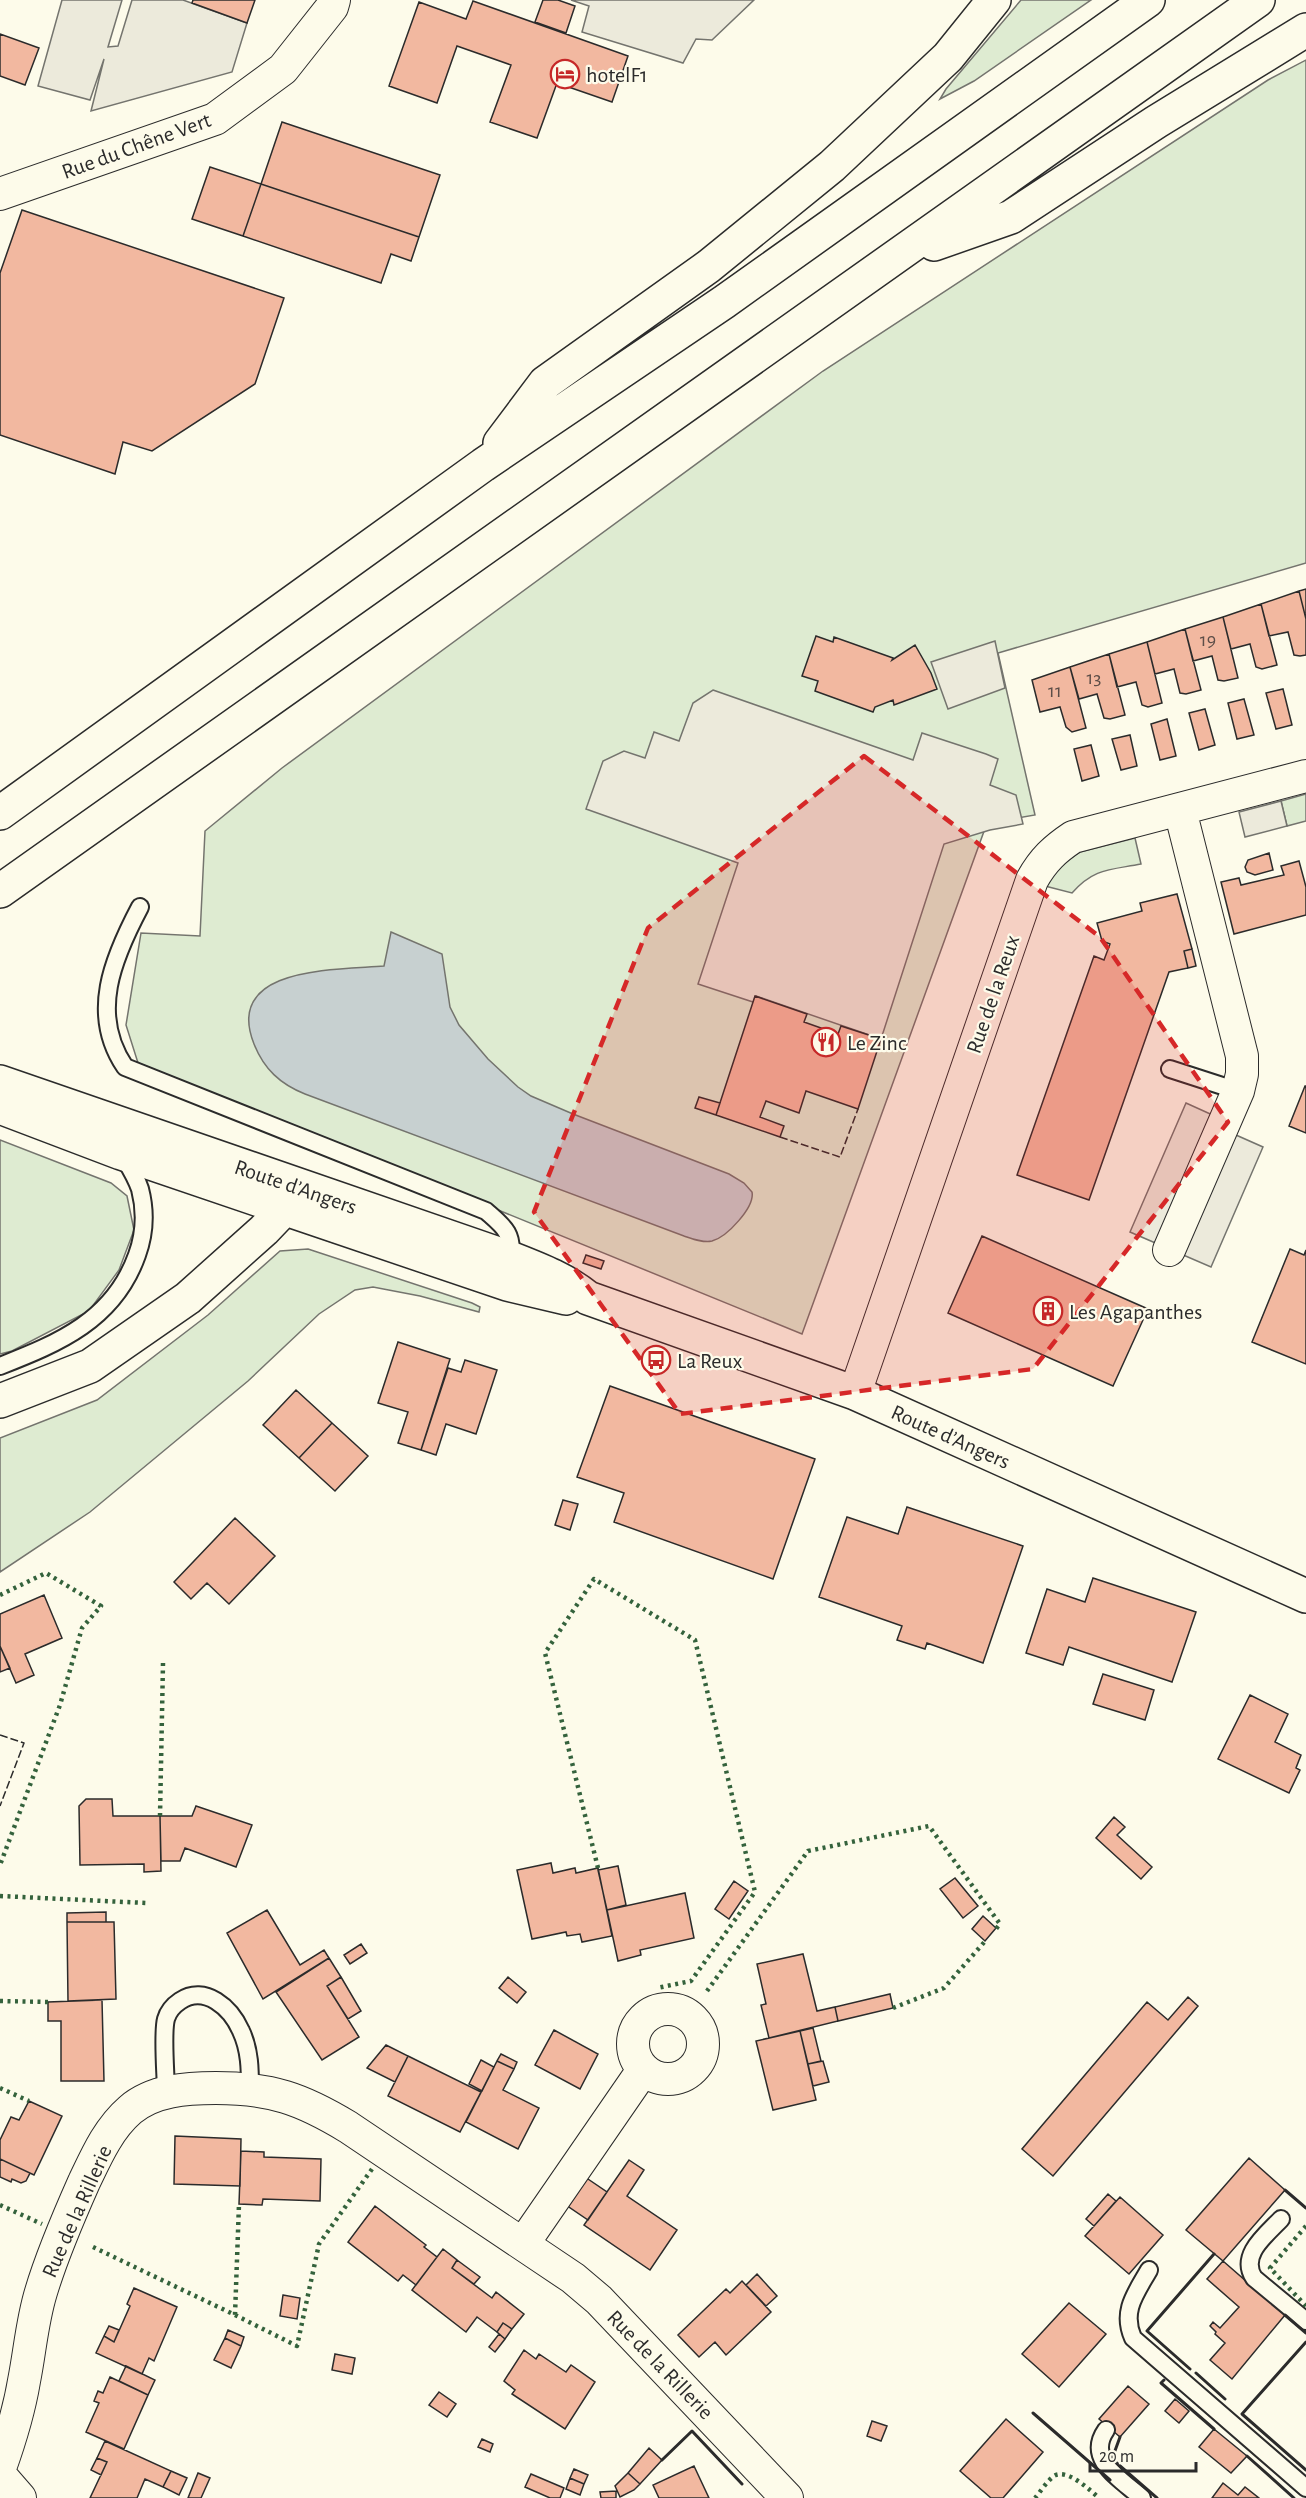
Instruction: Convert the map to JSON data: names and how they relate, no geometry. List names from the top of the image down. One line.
{"streets":{"main road":["Route d’Angers"],"street":["Rue du Chêne Vert","Rue de la Reux","Rue de la Rillerie"]},"crossings":[["Rue de la Reux","Route d’Angers"]],"places":{"hotel":["hotelF1"],"restaurant":["Le Zinc"],"building":["Les Agapanthes"],"bus stop":["La Reux"]},"house_numbers":["19","13","11"],"scale_bar":"20 m"}
